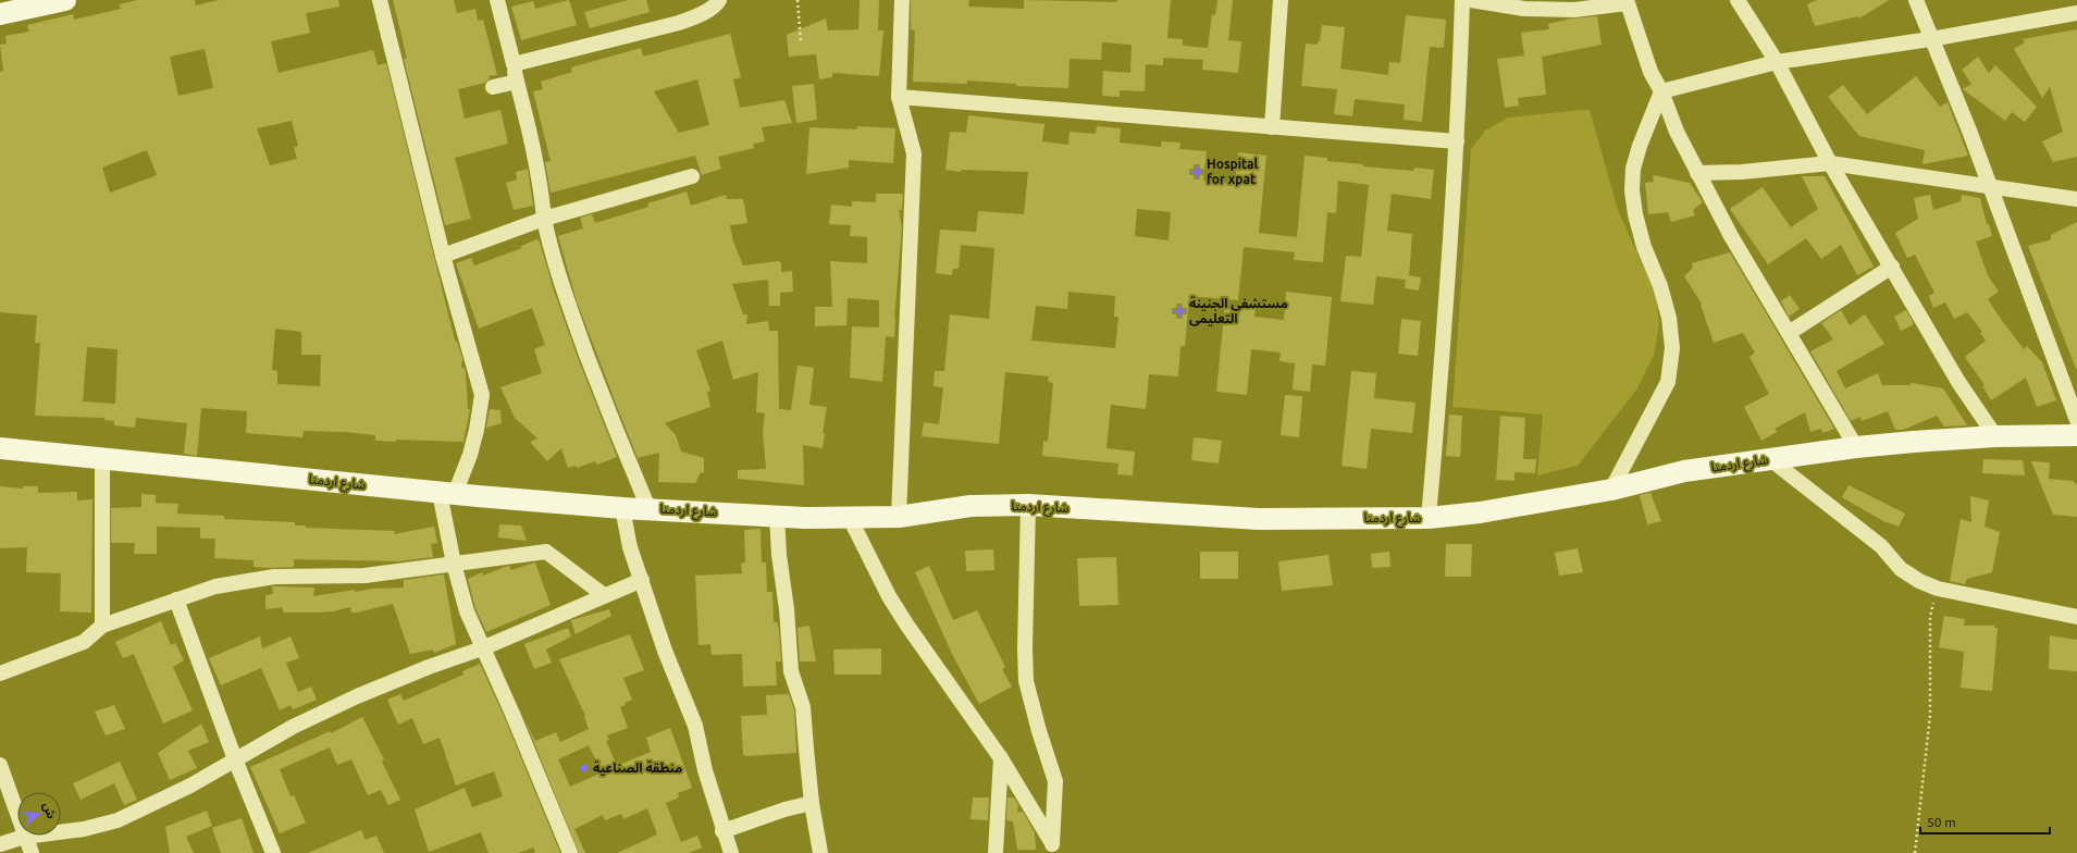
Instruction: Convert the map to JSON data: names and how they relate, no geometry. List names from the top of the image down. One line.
{"streets":{"main road":["شارع اردمتا"]},"places":{"health":["Hospital for xpat","مستشفي الجنينة التعليمى"],"other":["منطقة الصناعية"]},"scale_bar":"50 m","north":"right"}
